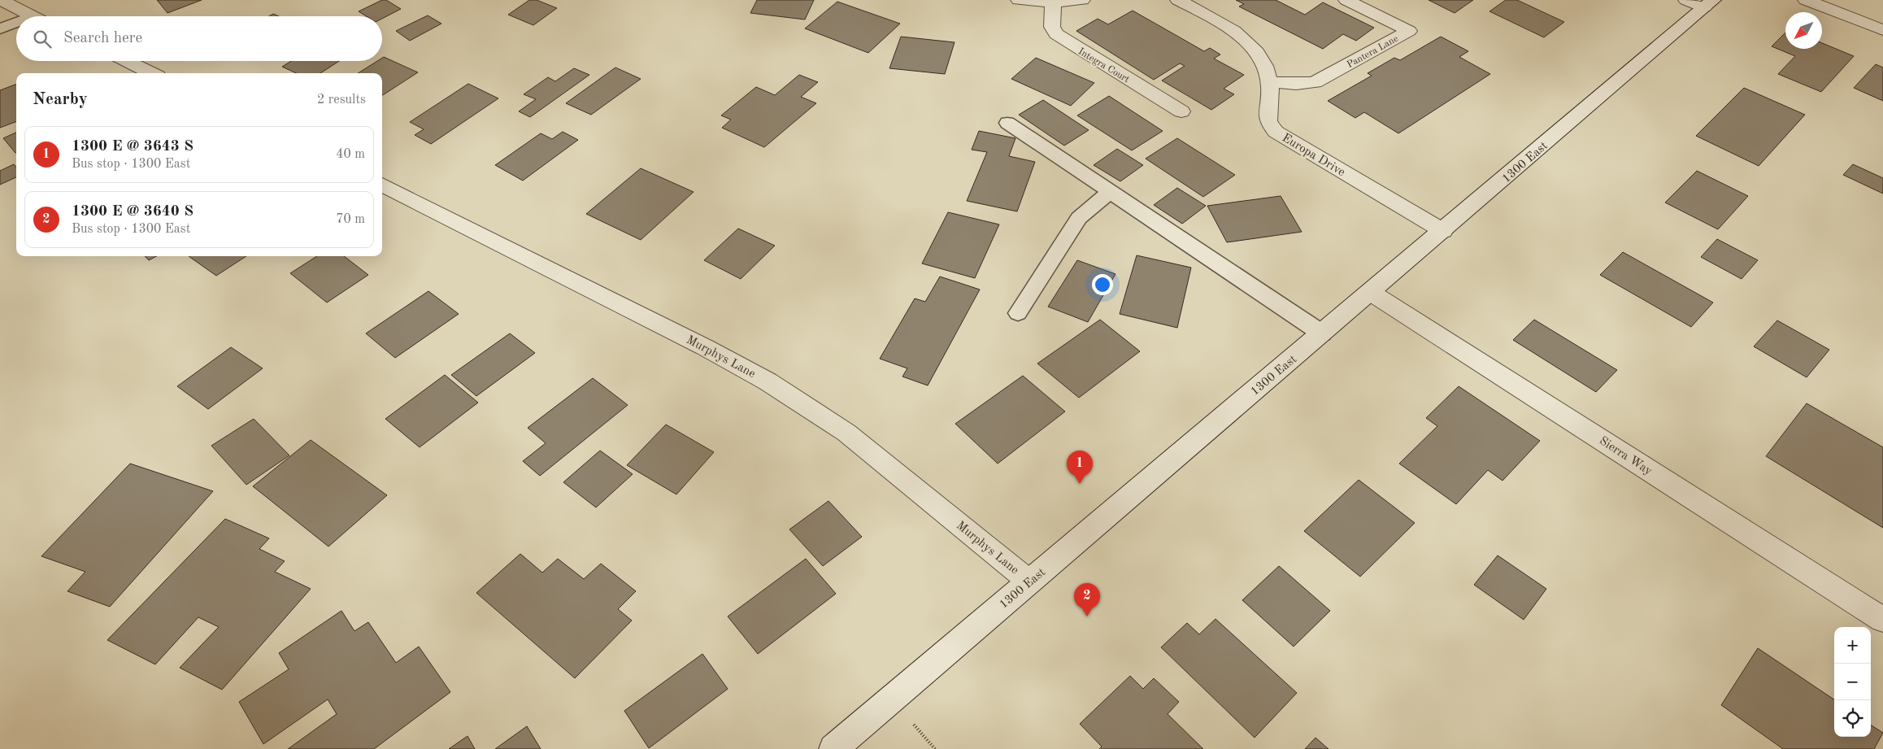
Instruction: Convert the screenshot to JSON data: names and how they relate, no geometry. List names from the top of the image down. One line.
{"streets":{"street":["Pantera Lane","Integra Court","Europa Drive","1300 East","Murphys Lane","Sierra Way"]},"crossings":[["Pantera Lane","Europa Drive"],["Europa Drive","1300 East"],["1300 East","Murphys Lane"],["1300 East","Sierra Way"]],"north":"bottom left","page":{"search":"Search here","heading":["Nearby","2 results"],"list":[{"mark":"1","name":"1300 E @ 3643 S","note":"Bus stop · 1300 East","value":"40 m"},{"mark":"2","name":"1300 E @ 3640 S","note":"Bus stop · 1300 East","value":"70 m"}],"pins":["1","2"],"map_buttons":["+","−"]}}
